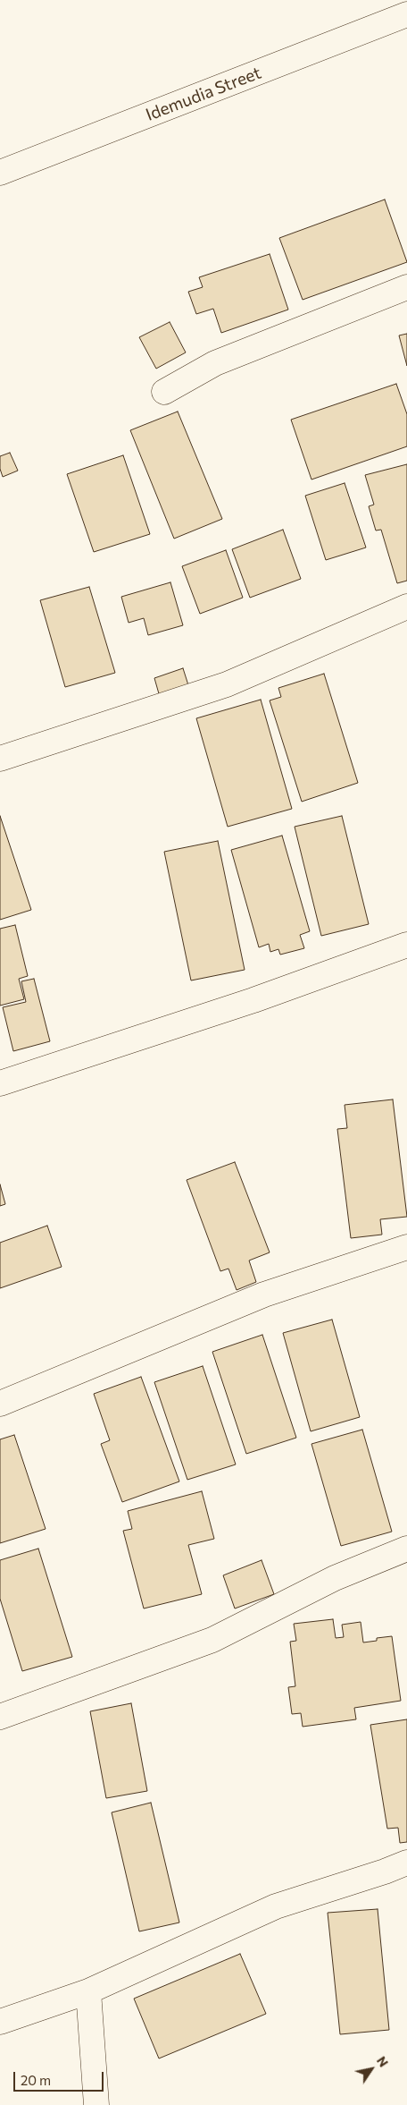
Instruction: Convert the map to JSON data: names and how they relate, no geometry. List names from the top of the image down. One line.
{"streets":{"street":["Idemudia Street"]},"scale_bar":"20 m","north":"top right"}
